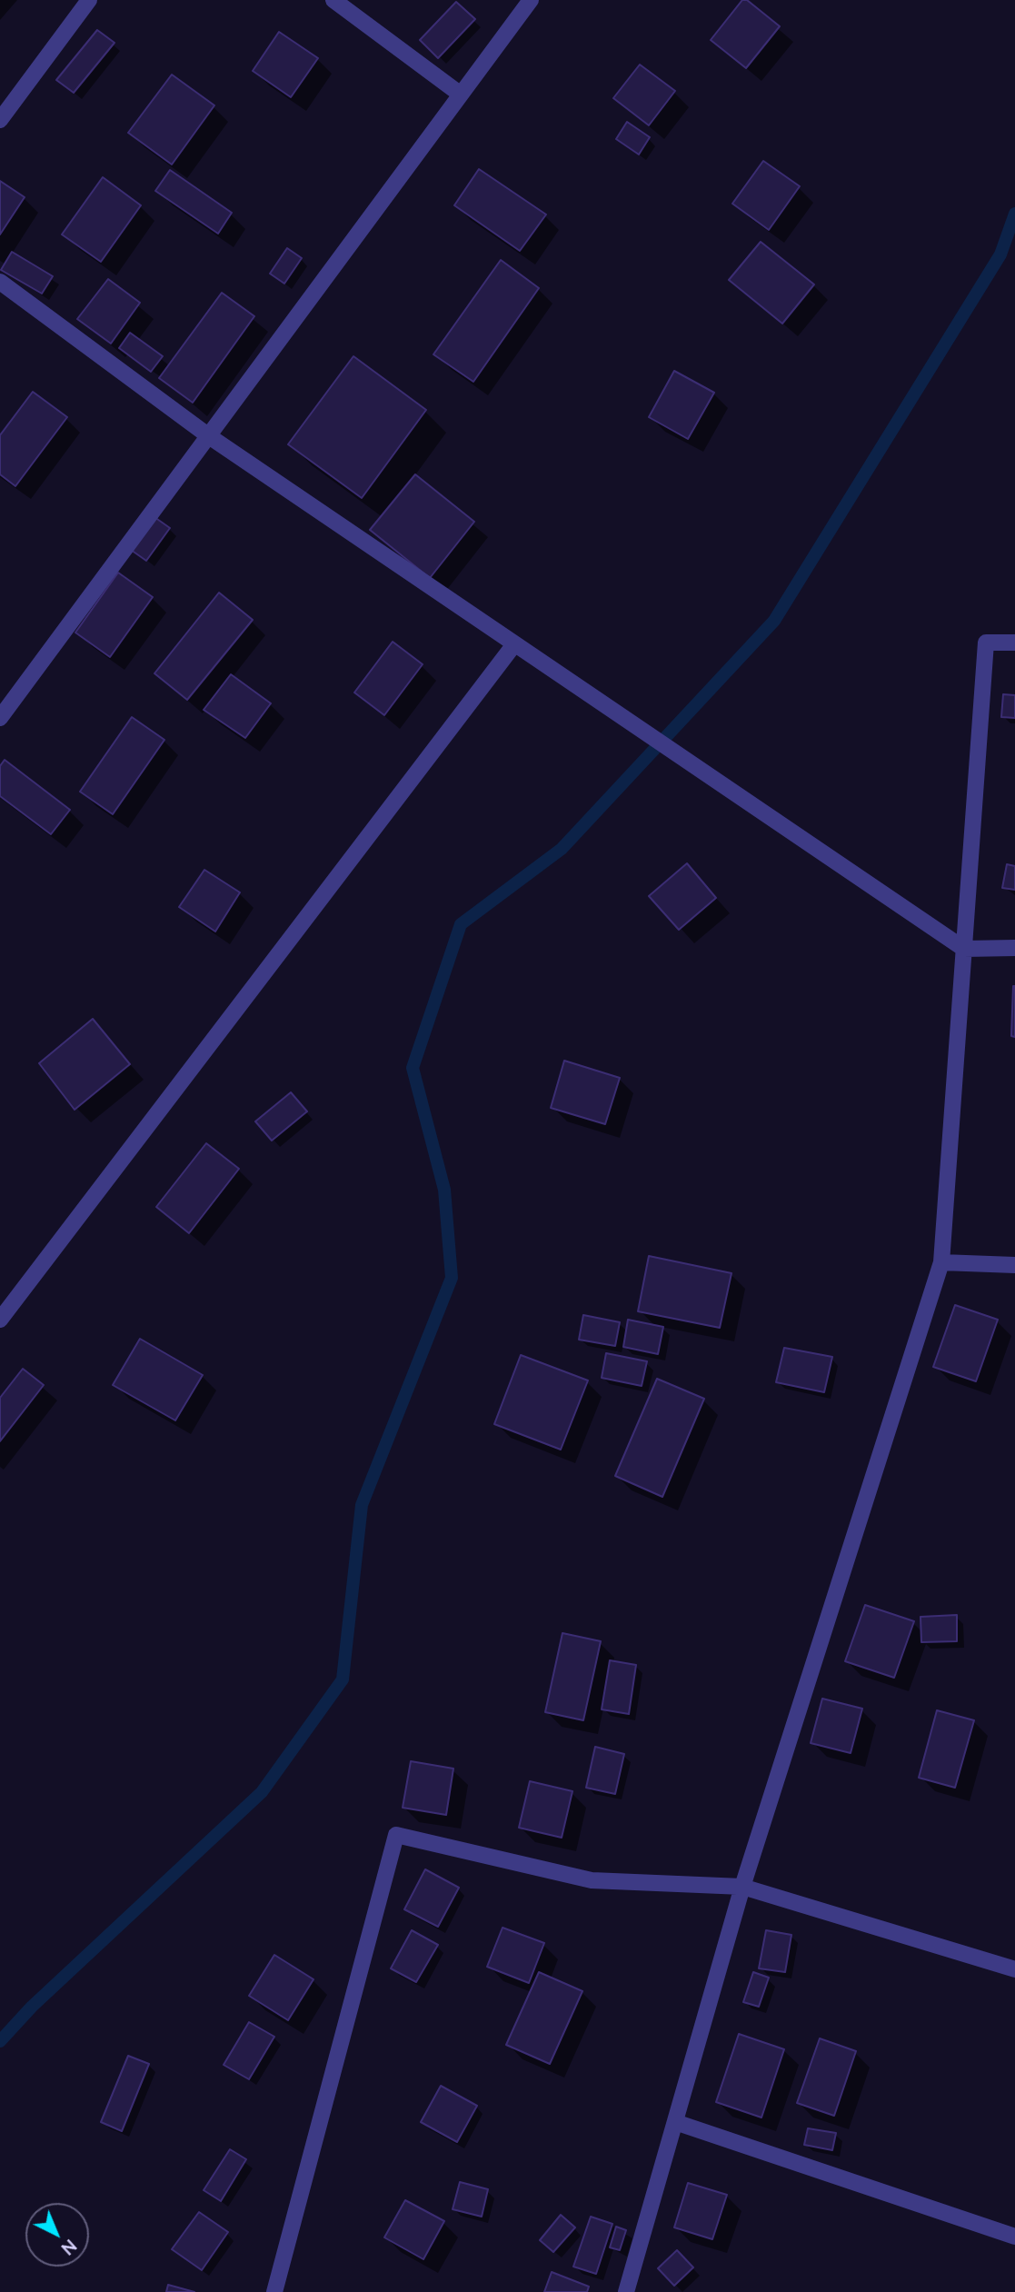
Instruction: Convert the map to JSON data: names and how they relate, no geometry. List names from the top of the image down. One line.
{"north":"bottom right"}
